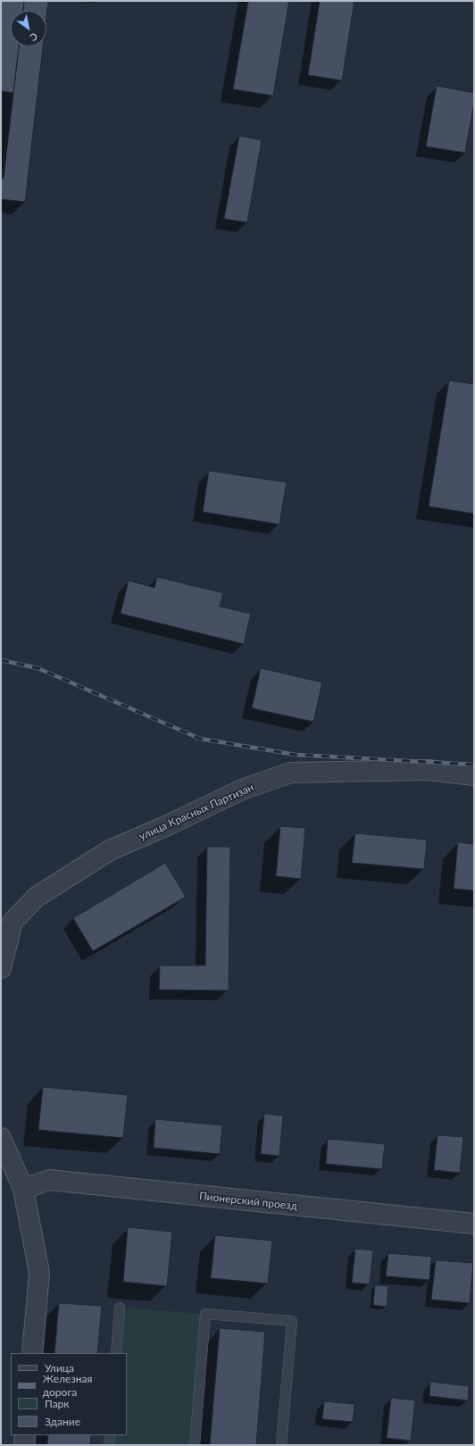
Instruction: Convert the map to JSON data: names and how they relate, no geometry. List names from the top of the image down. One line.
{"streets":{"street":["улица Красных Партизан","Пионерский проезд"]},"legend":["Улица","Железная дорога","Парк","Здание"],"north":"bottom right"}
